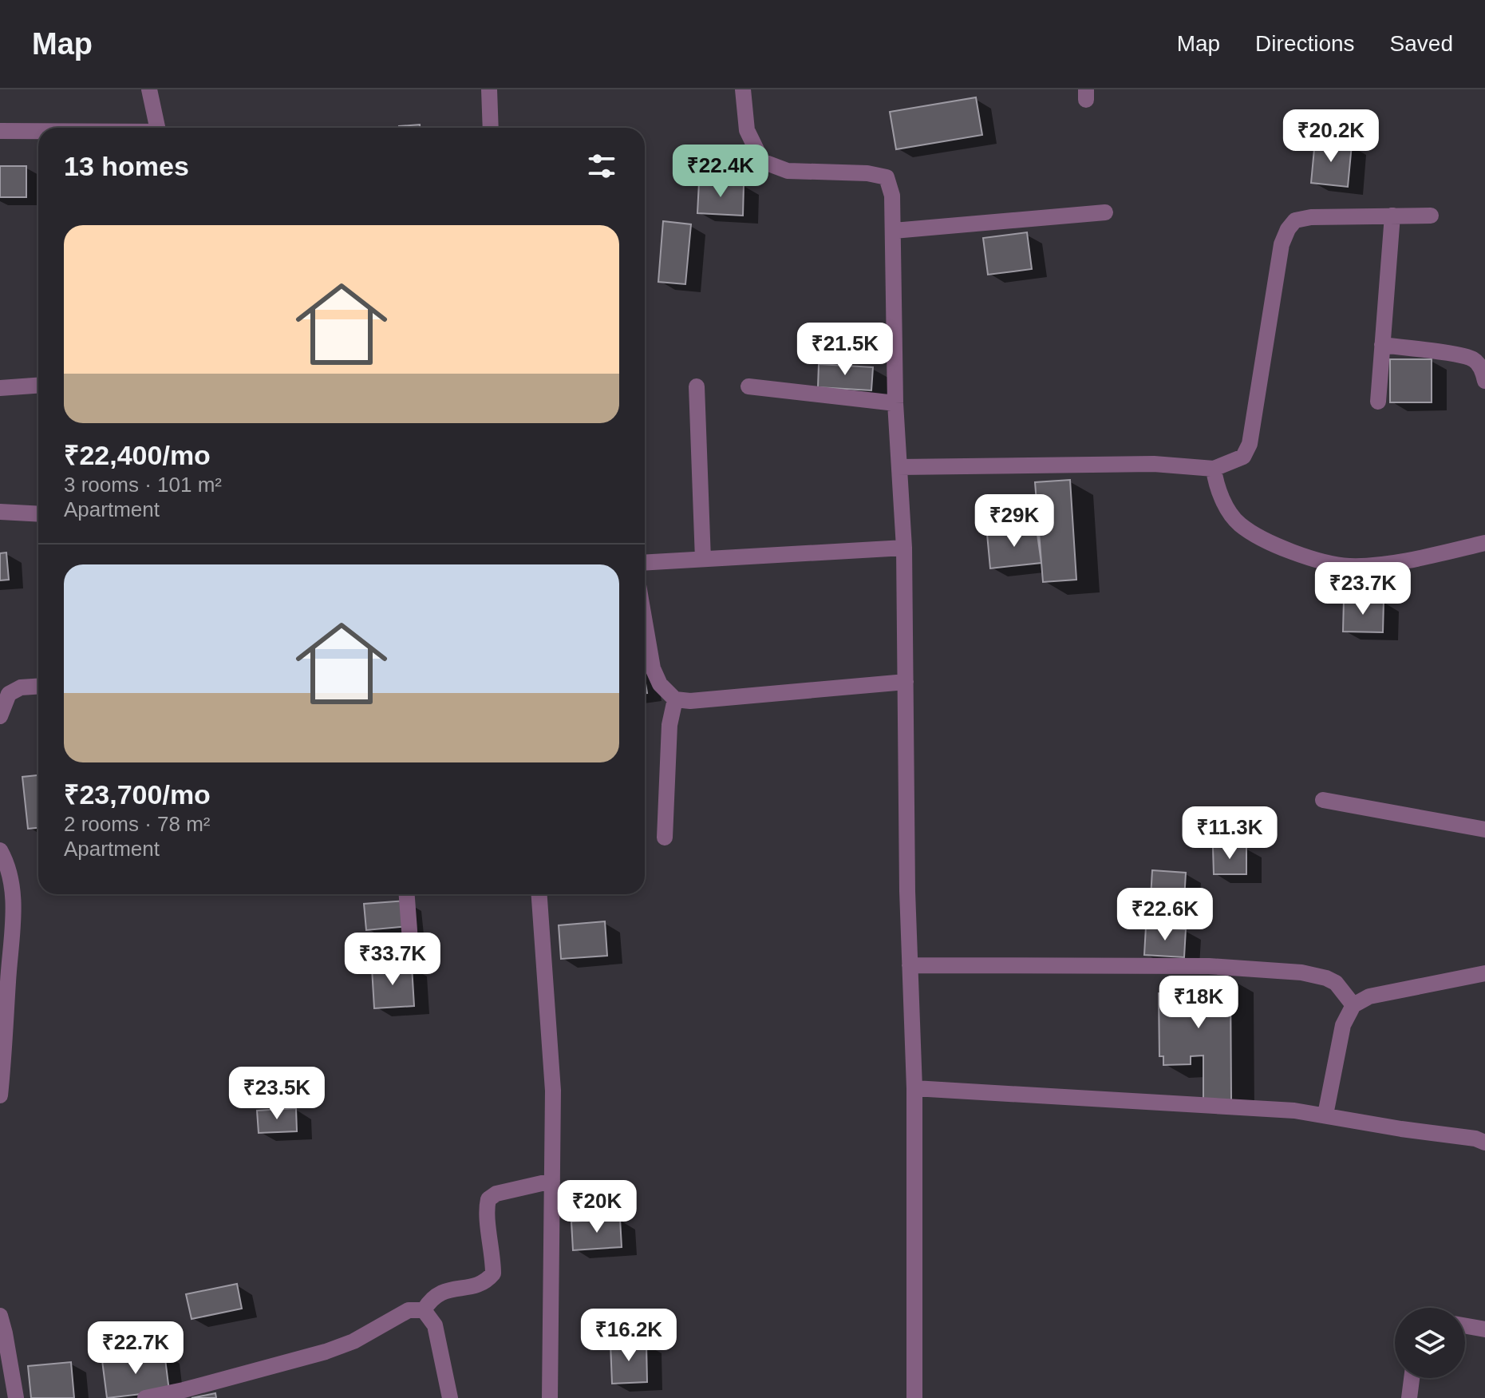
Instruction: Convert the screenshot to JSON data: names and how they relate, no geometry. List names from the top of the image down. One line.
{"page":{"header":"Map","nav":["Map","Directions","Saved"],"price":["₹20.2K","₹22.4K","₹21.5K","₹29K","₹23.7K","₹11.3K","₹22.6K","₹33.7K","₹18K","₹23.5K","₹20K","₹16.2K","₹22.7K"],"heading":"13 homes","list":[{"name":"₹22,400/mo","note":"3 rooms · 101 m² · Apartment"},{"name":"₹23,700/mo","note":"2 rooms · 78 m² · Apartment"}]}}
